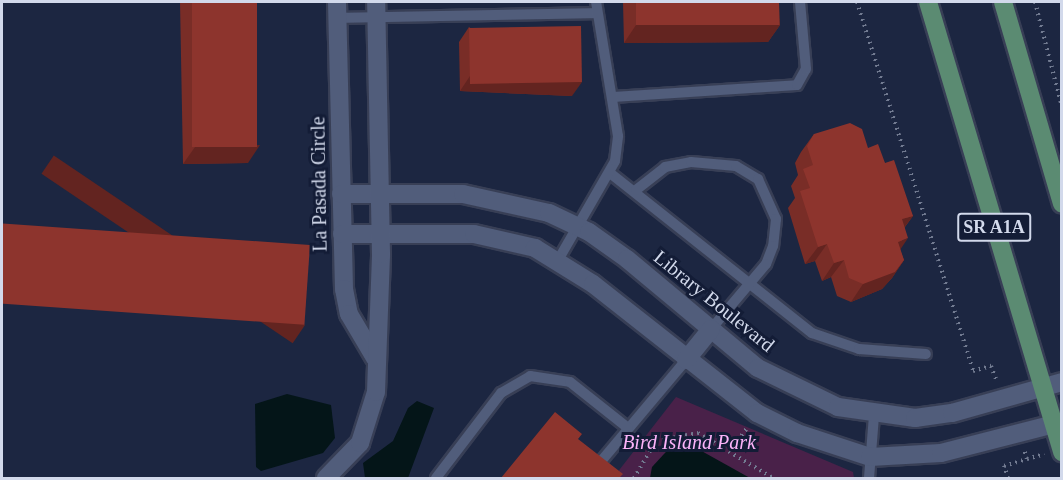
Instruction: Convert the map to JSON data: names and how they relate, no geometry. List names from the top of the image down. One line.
{"streets":{"main road":["SR A1A"],"street":["La Pasada Circle","Library Boulevard"]},"crossings":[["La Pasada Circle","Library Boulevard"],["SR A1A","Library Boulevard"]],"parks":["Bird Island Park"]}
